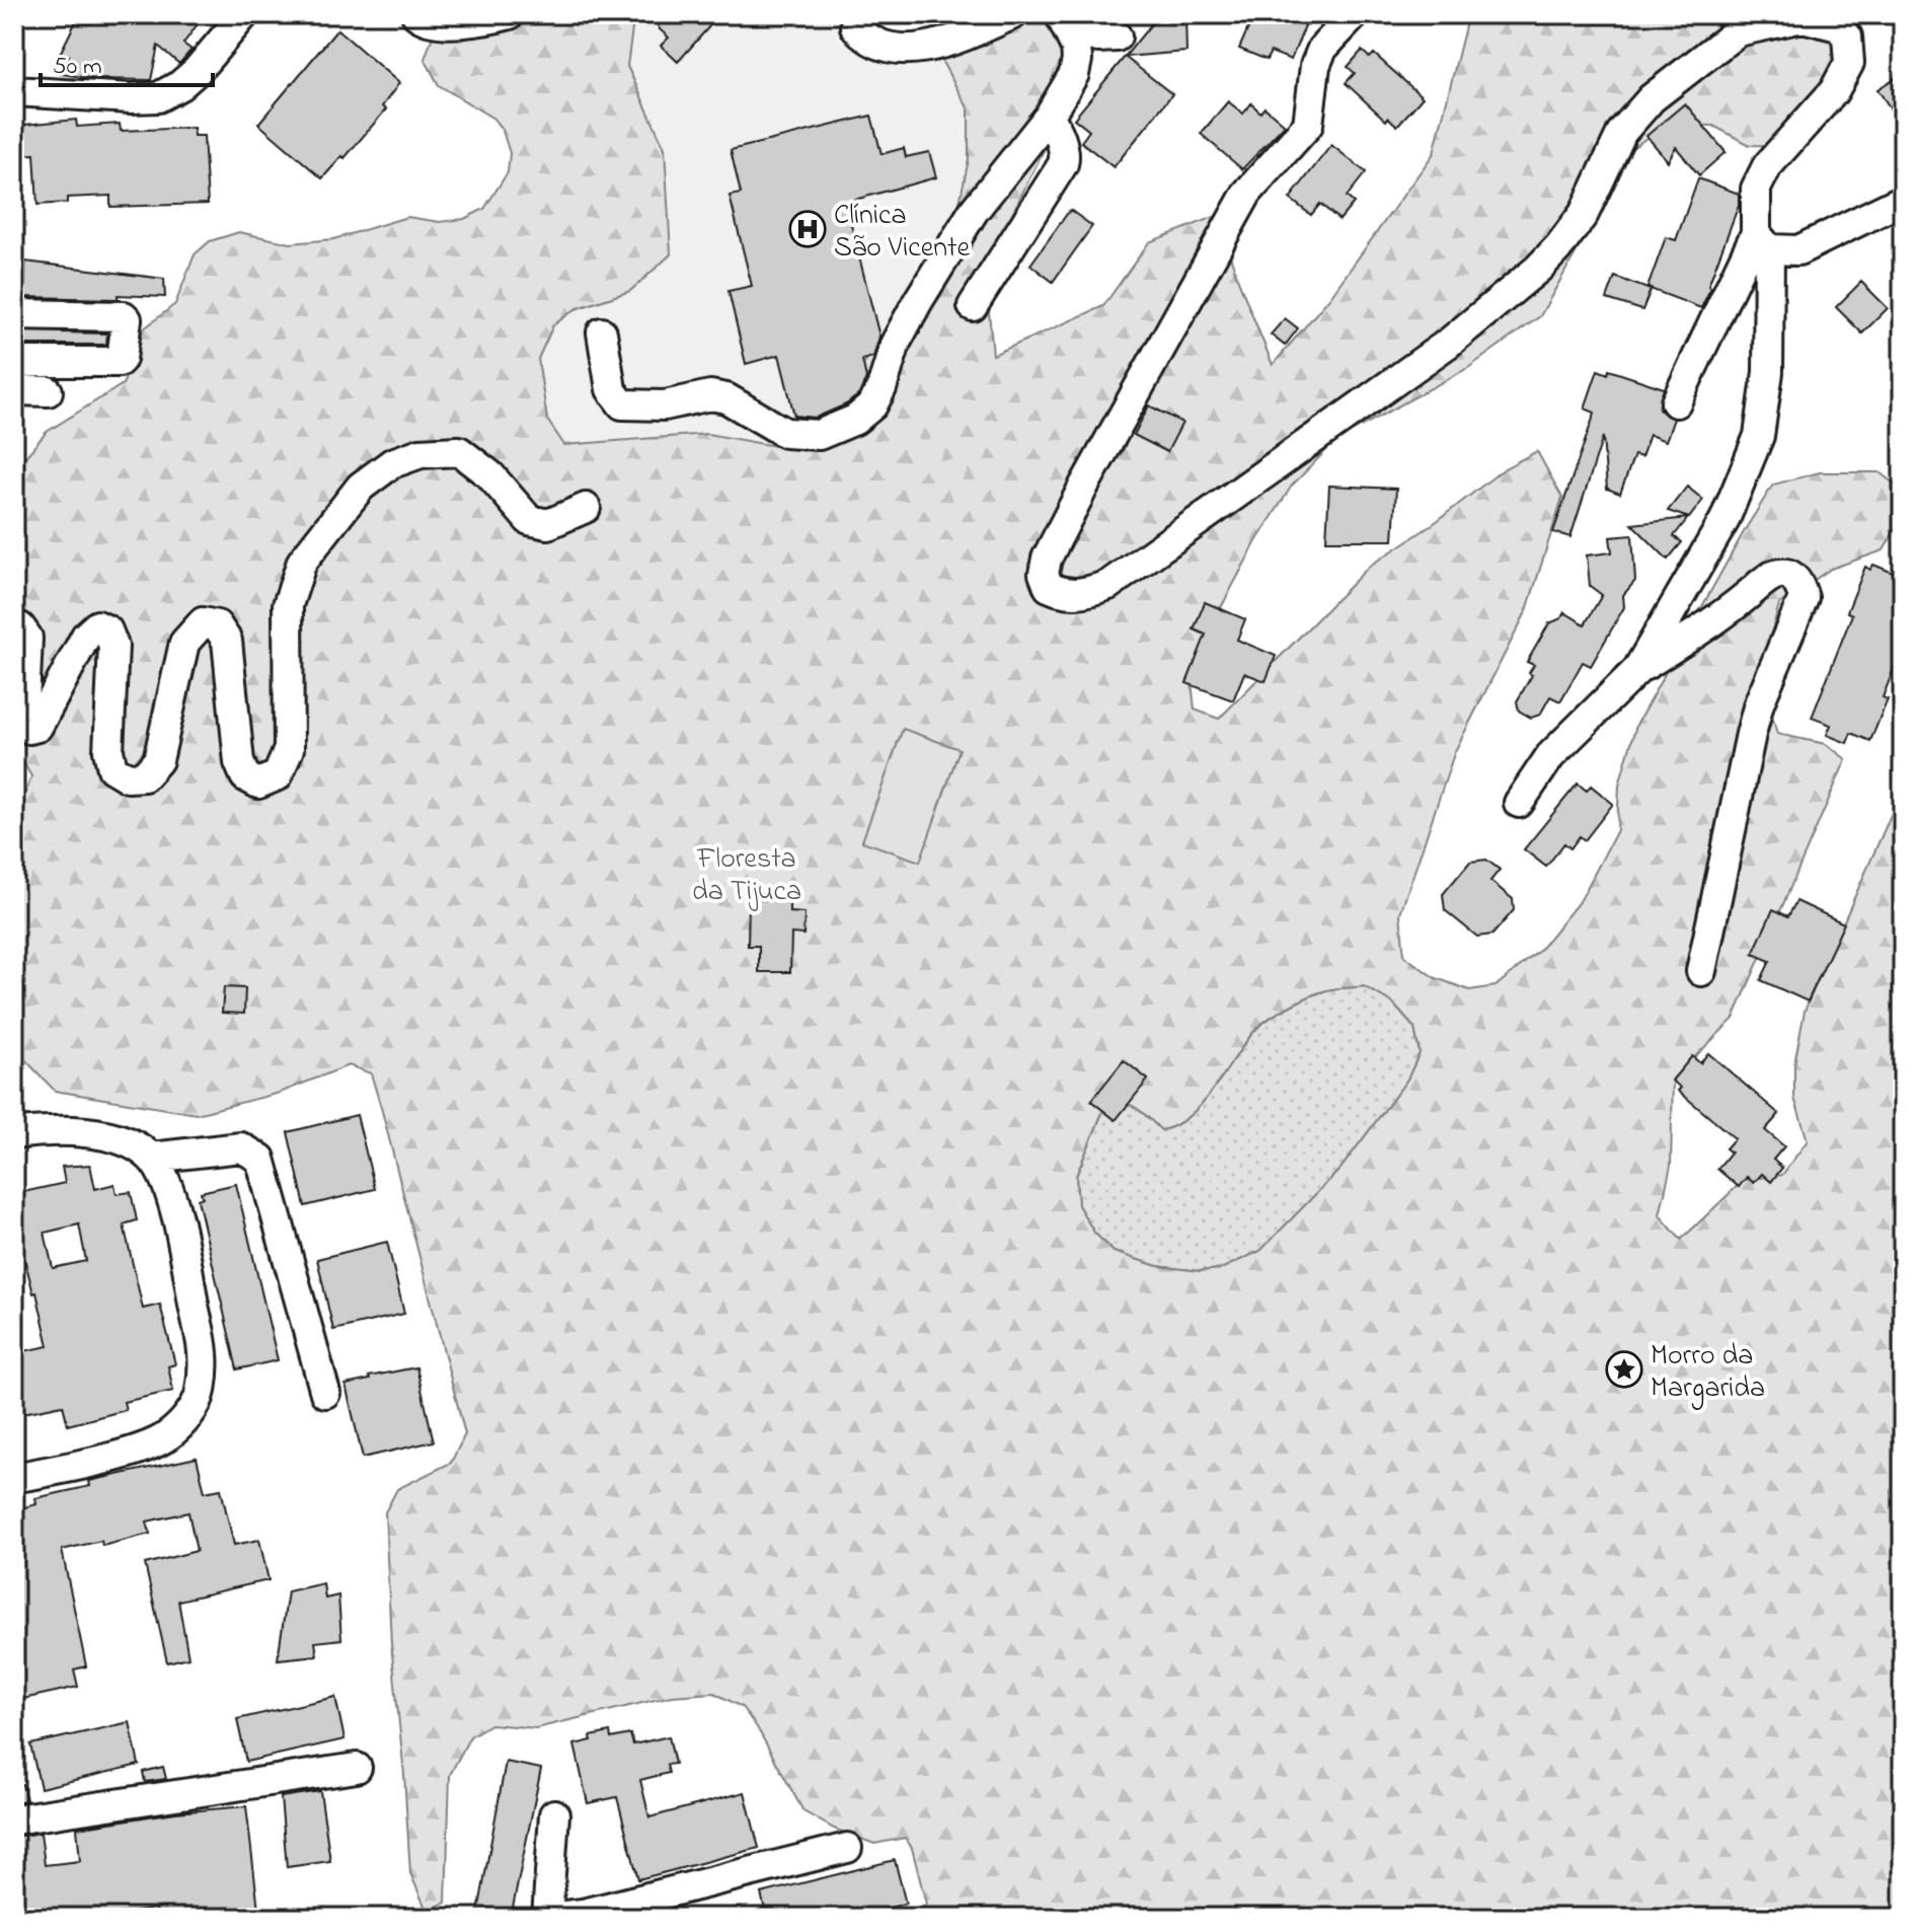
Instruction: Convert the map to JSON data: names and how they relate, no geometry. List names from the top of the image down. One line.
{"parks":["Floresta da Tijuca"],"places":{"hospital":["Clínica São Vicente"],"place":["Morro da Margarida"]},"scale_bar":"50 m"}
